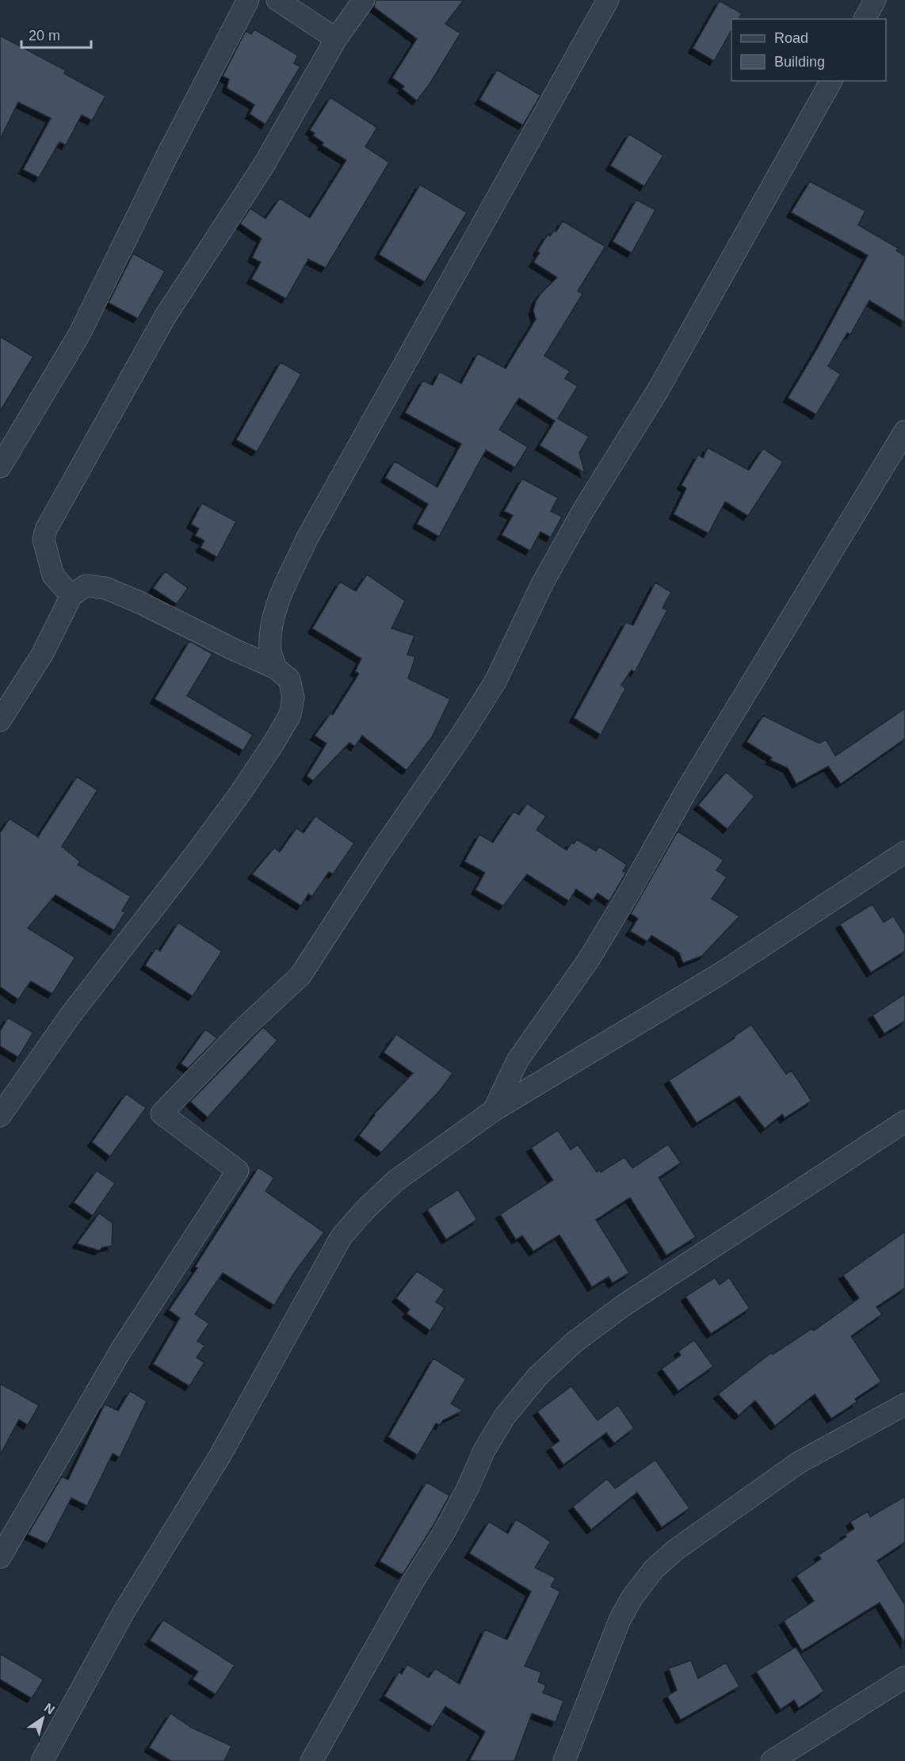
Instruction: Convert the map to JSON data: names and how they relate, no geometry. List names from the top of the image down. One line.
{"legend":["Road","Building"],"scale_bar":"20 m","north":"top right"}
